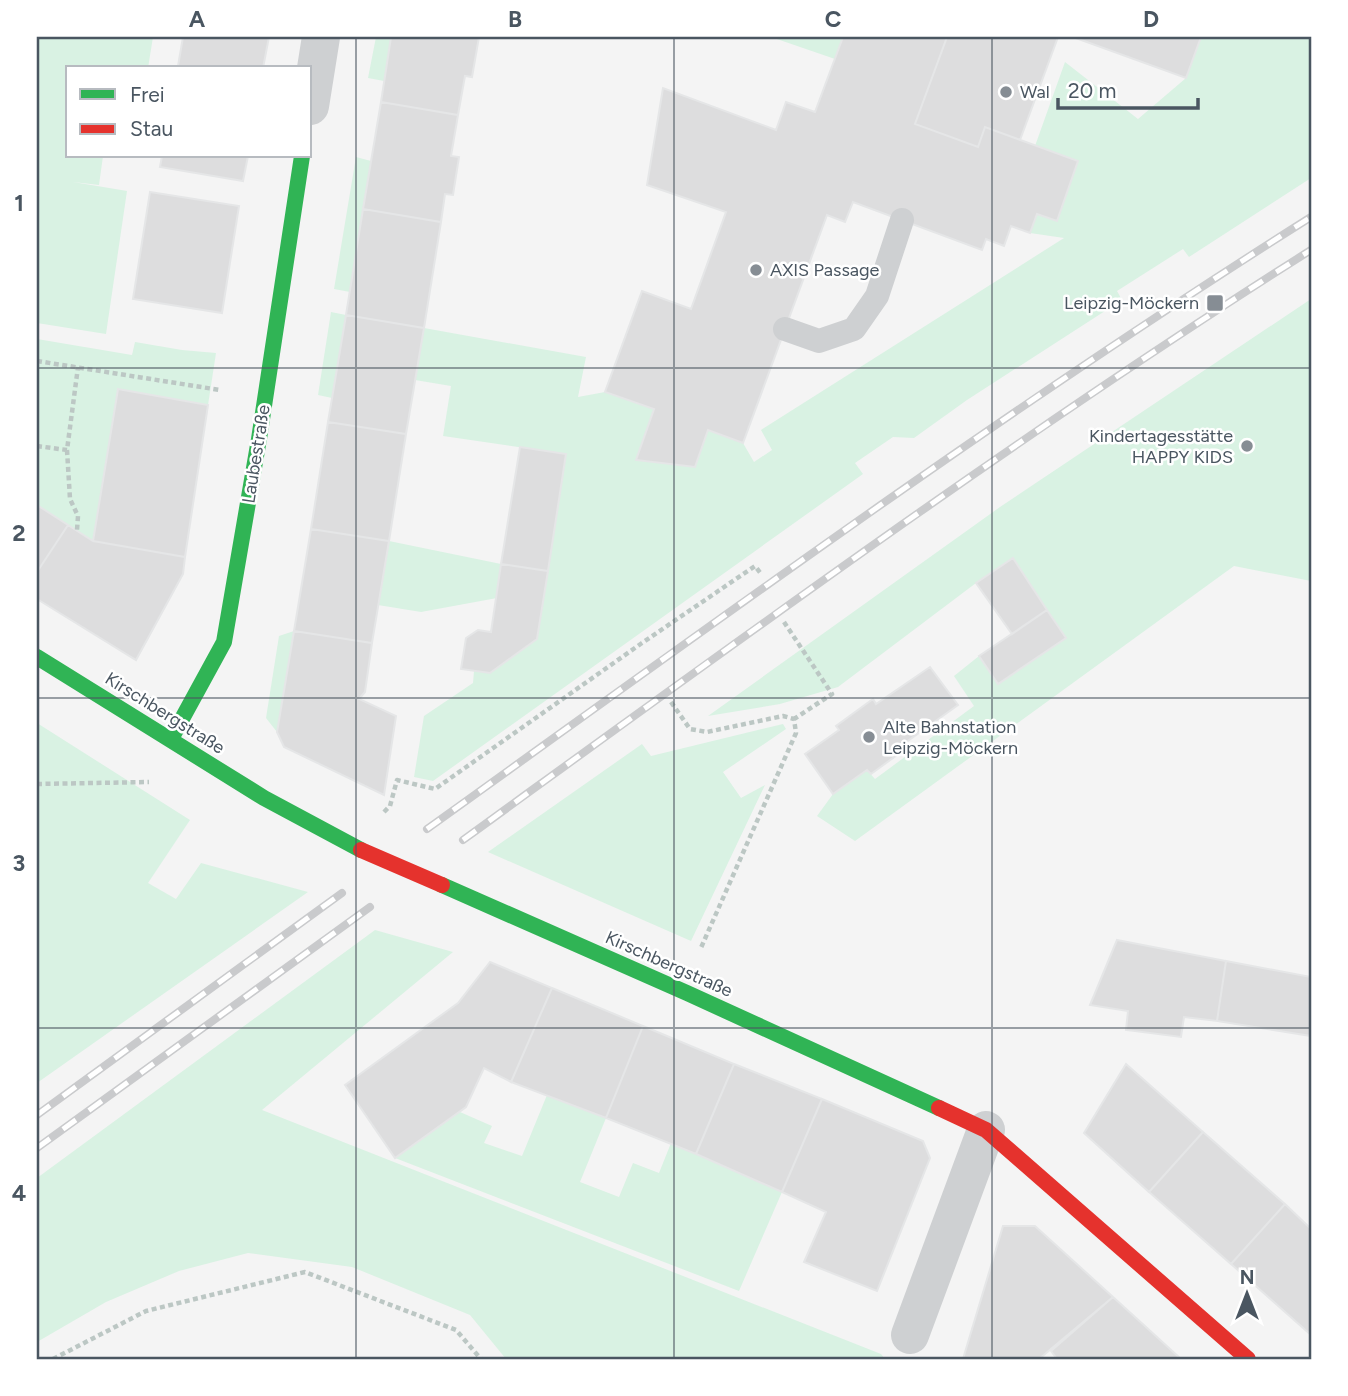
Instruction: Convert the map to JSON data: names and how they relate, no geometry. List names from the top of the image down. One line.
{"streets":{"street":["Laubestraße","Kirschbergstraße"]},"crossings":[["Laubestraße","Kirschbergstraße"]],"places":{"other":["Wal","AXIS Passage","Kindertagesstätte HAPPY KIDS","Alte Bahnstation Leipzig-Möckern"],"transit":["Leipzig-Möckern"]},"legend":["Frei","Stau"],"scale_bar":"20 m","north":"top","grid":{"columns":["A","B","C","D"],"rows":["1","2","3","4"]}}
